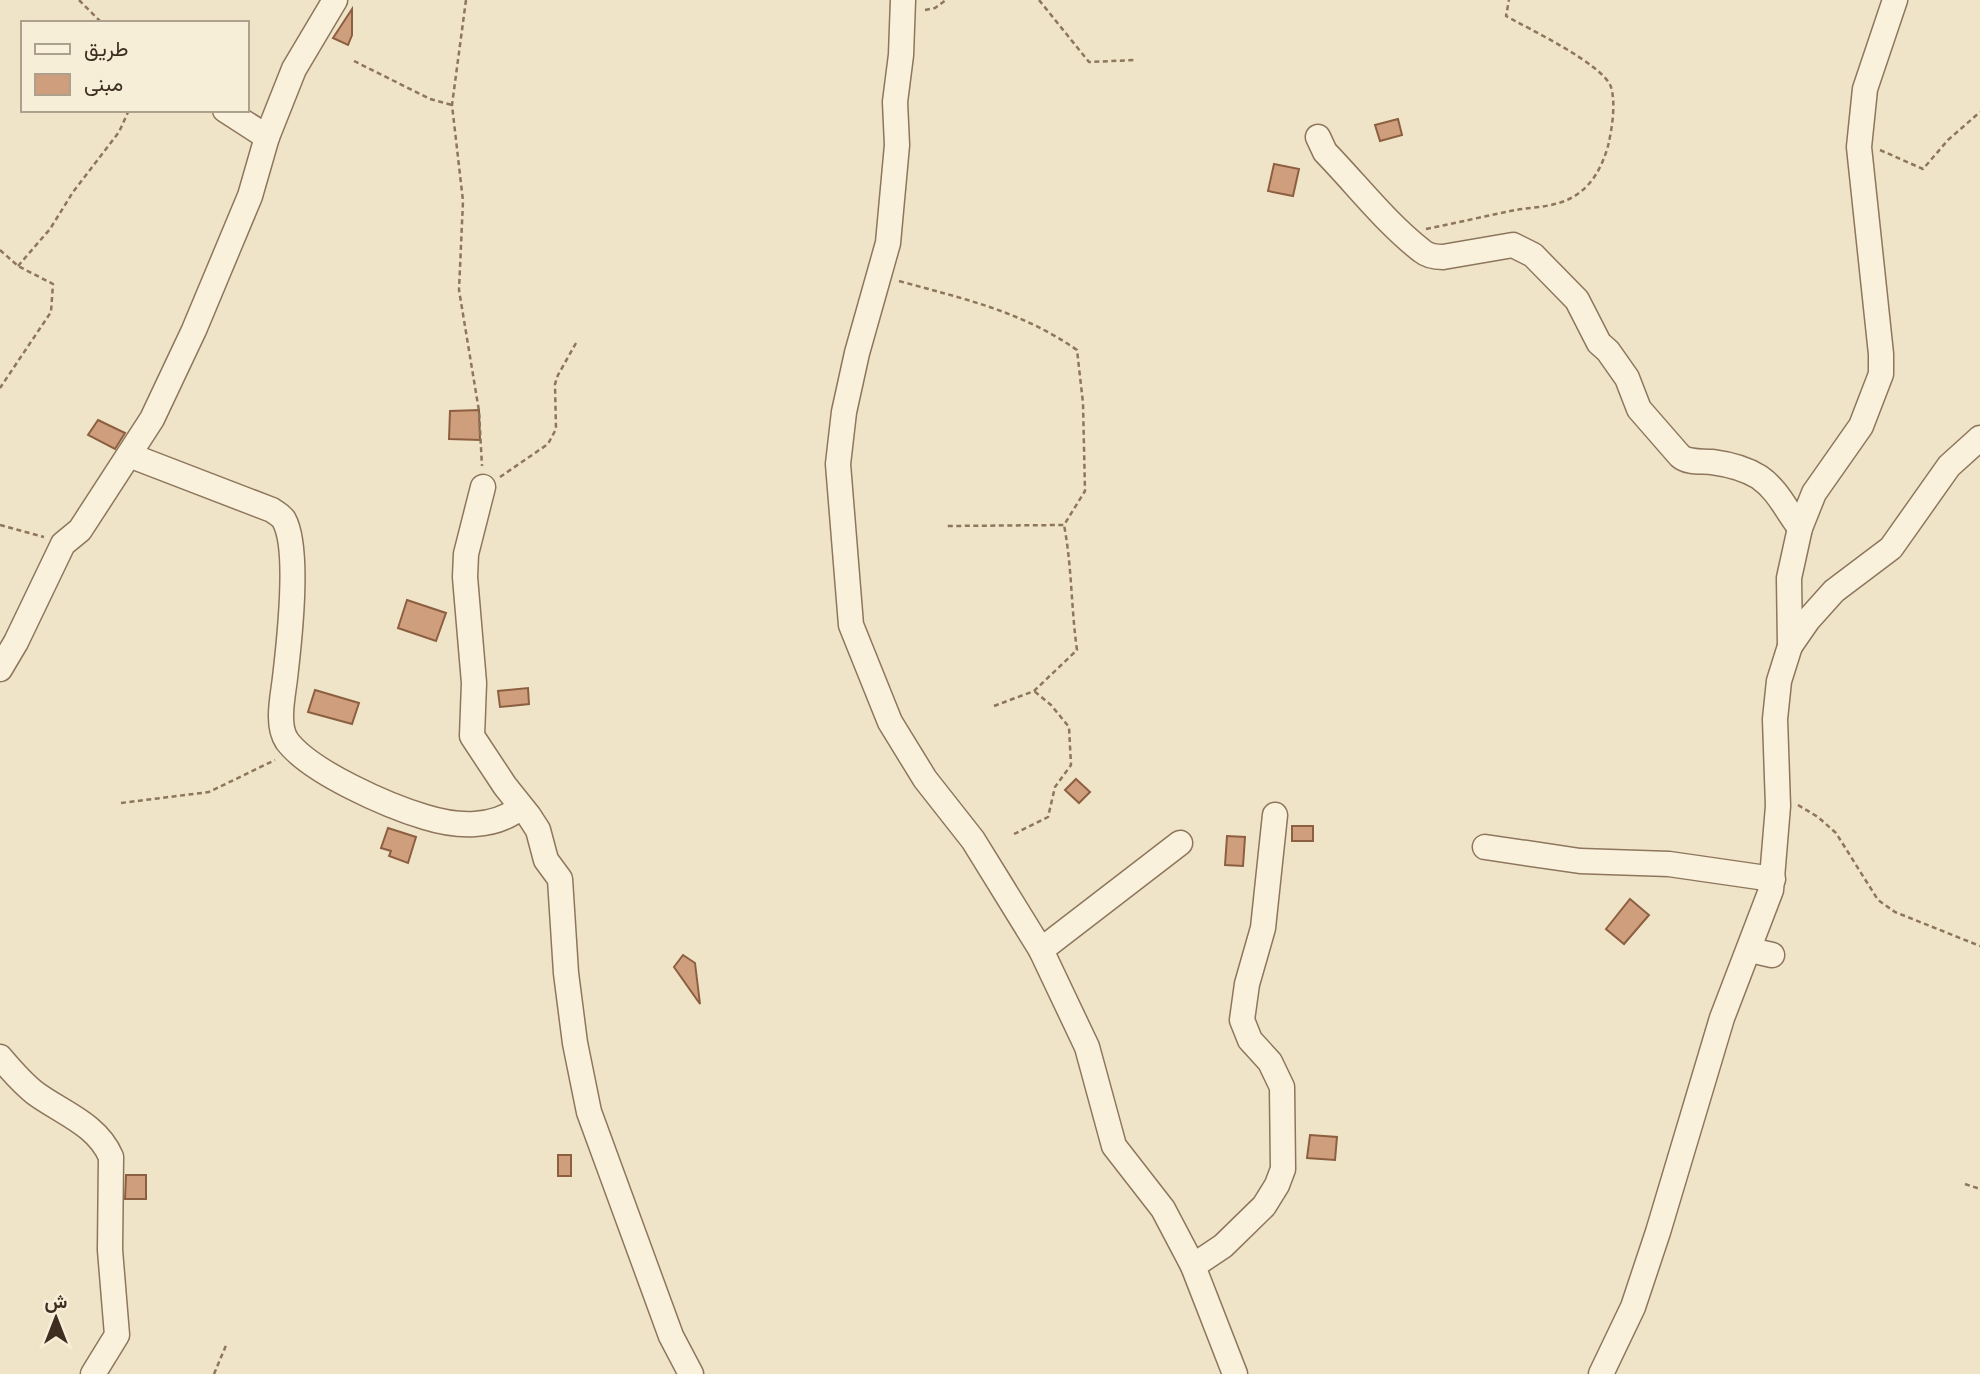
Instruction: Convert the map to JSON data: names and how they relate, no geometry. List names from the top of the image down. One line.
{"legend":["طريق","مبنى"],"north":"top"}
